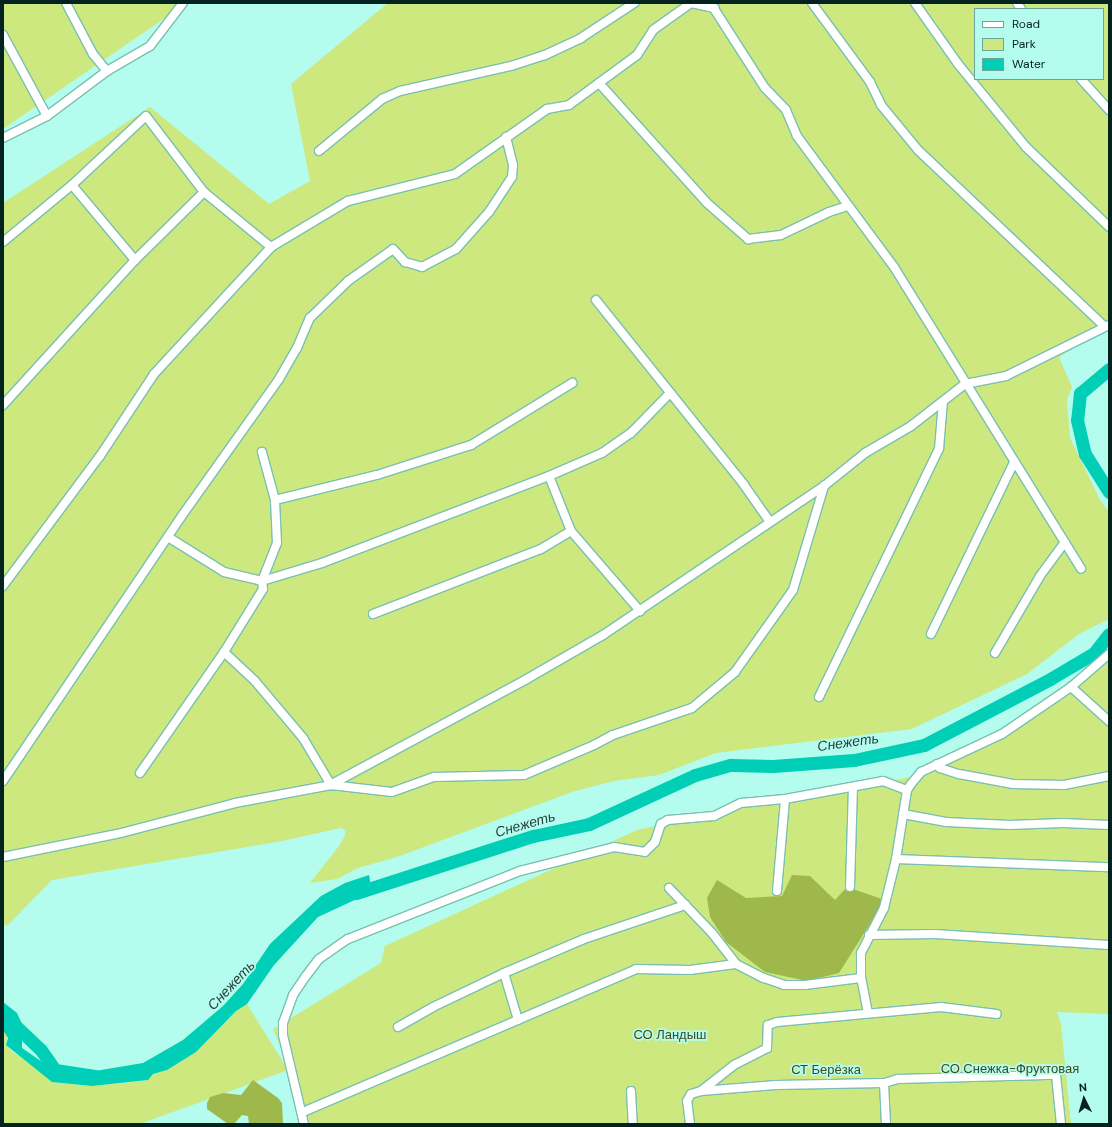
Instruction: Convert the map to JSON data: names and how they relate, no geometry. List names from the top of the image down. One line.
{"water":["Снежеть"],"parks":["СО Ландыш","СО Снежка-Фруктовая","СТ Берёзка"],"legend":["Road","Park","Water"],"north":"top"}
